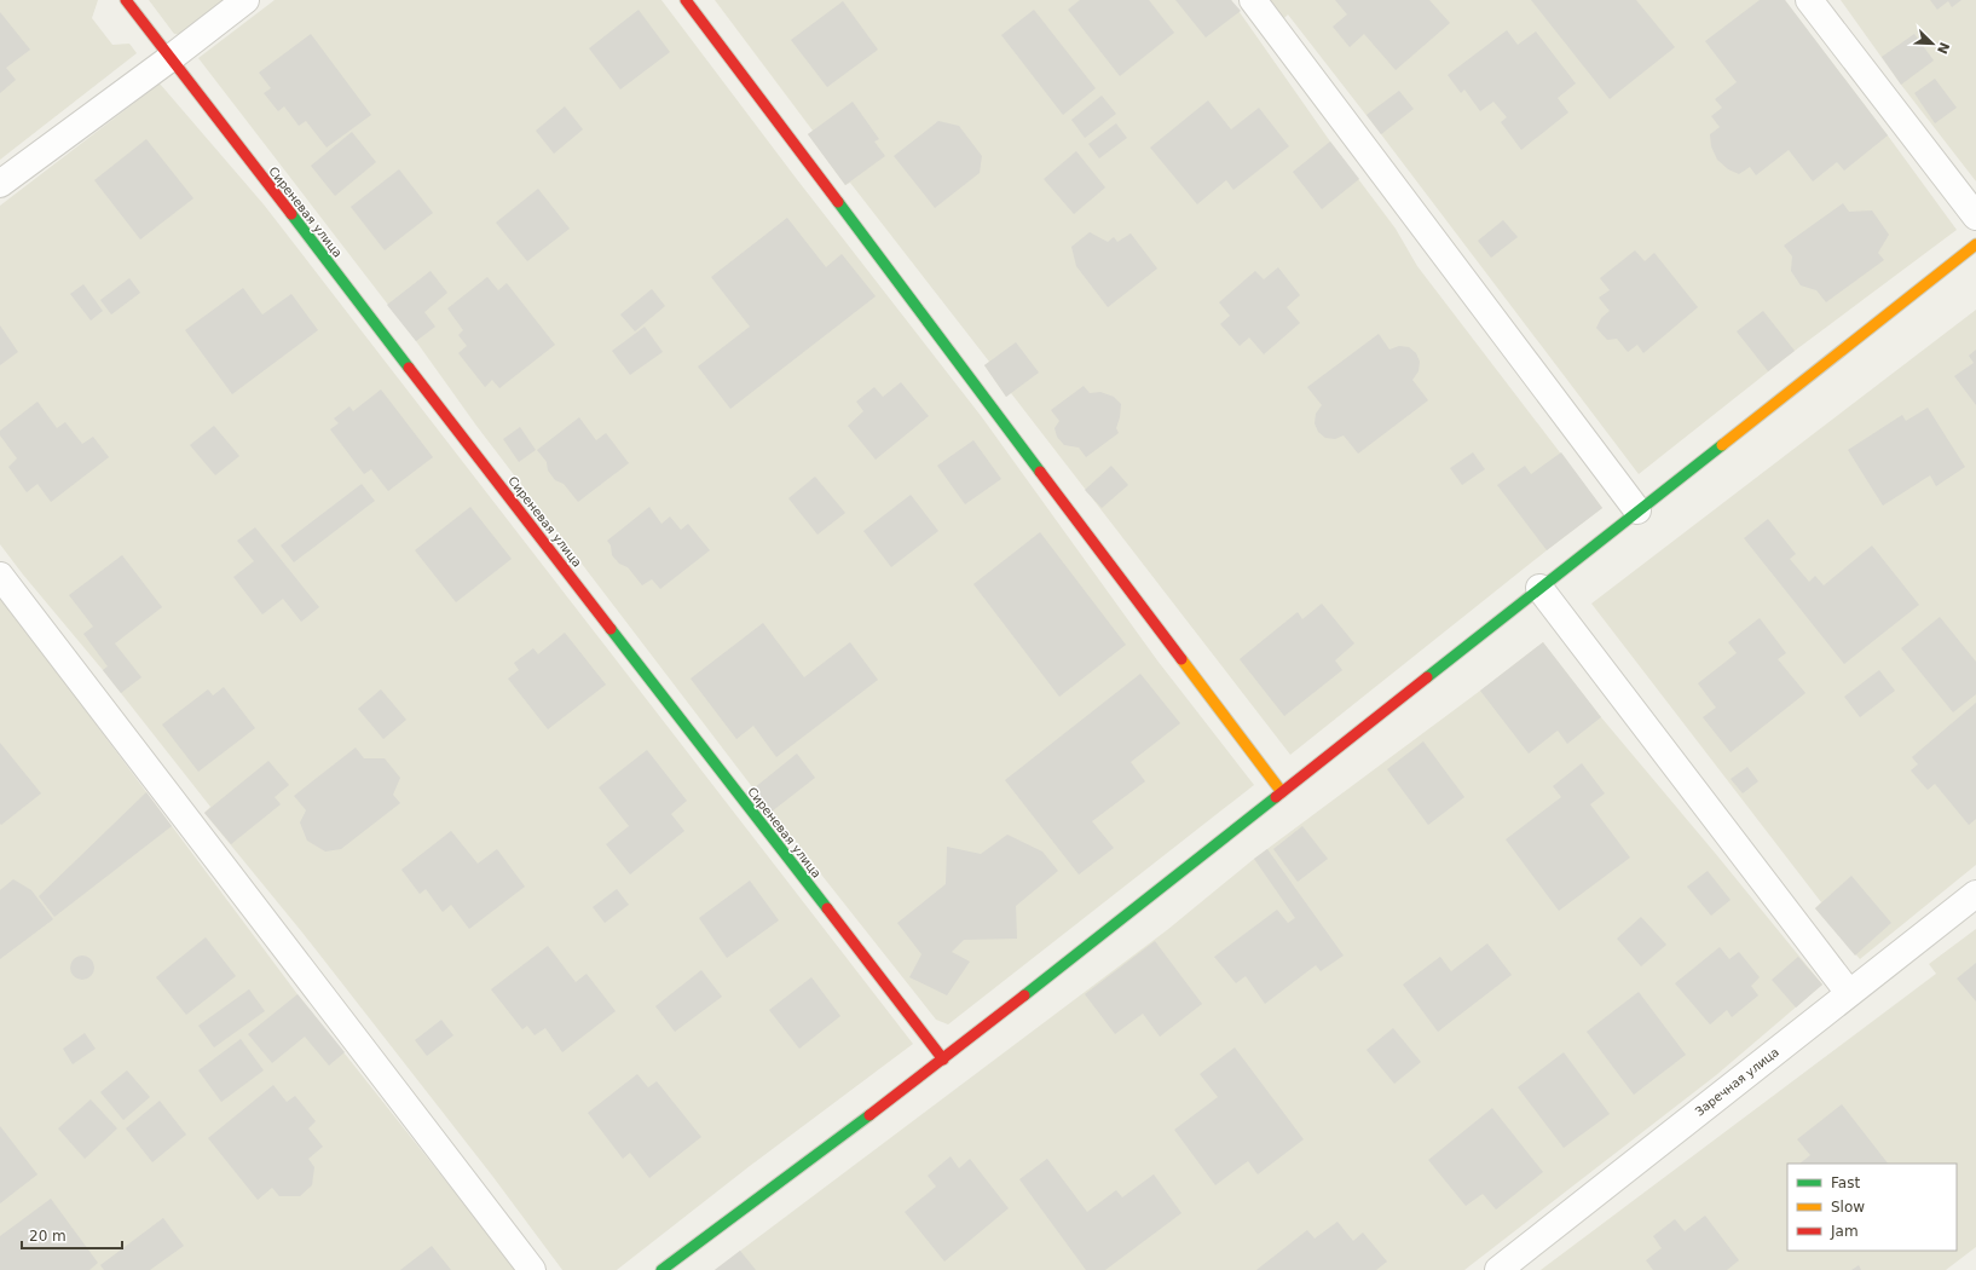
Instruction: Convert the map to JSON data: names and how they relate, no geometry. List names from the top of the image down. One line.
{"streets":{"street":["Сиреневая улица","Заречная улица"]},"legend":["Fast","Slow","Jam"],"scale_bar":"20 m","north":"bottom right"}
